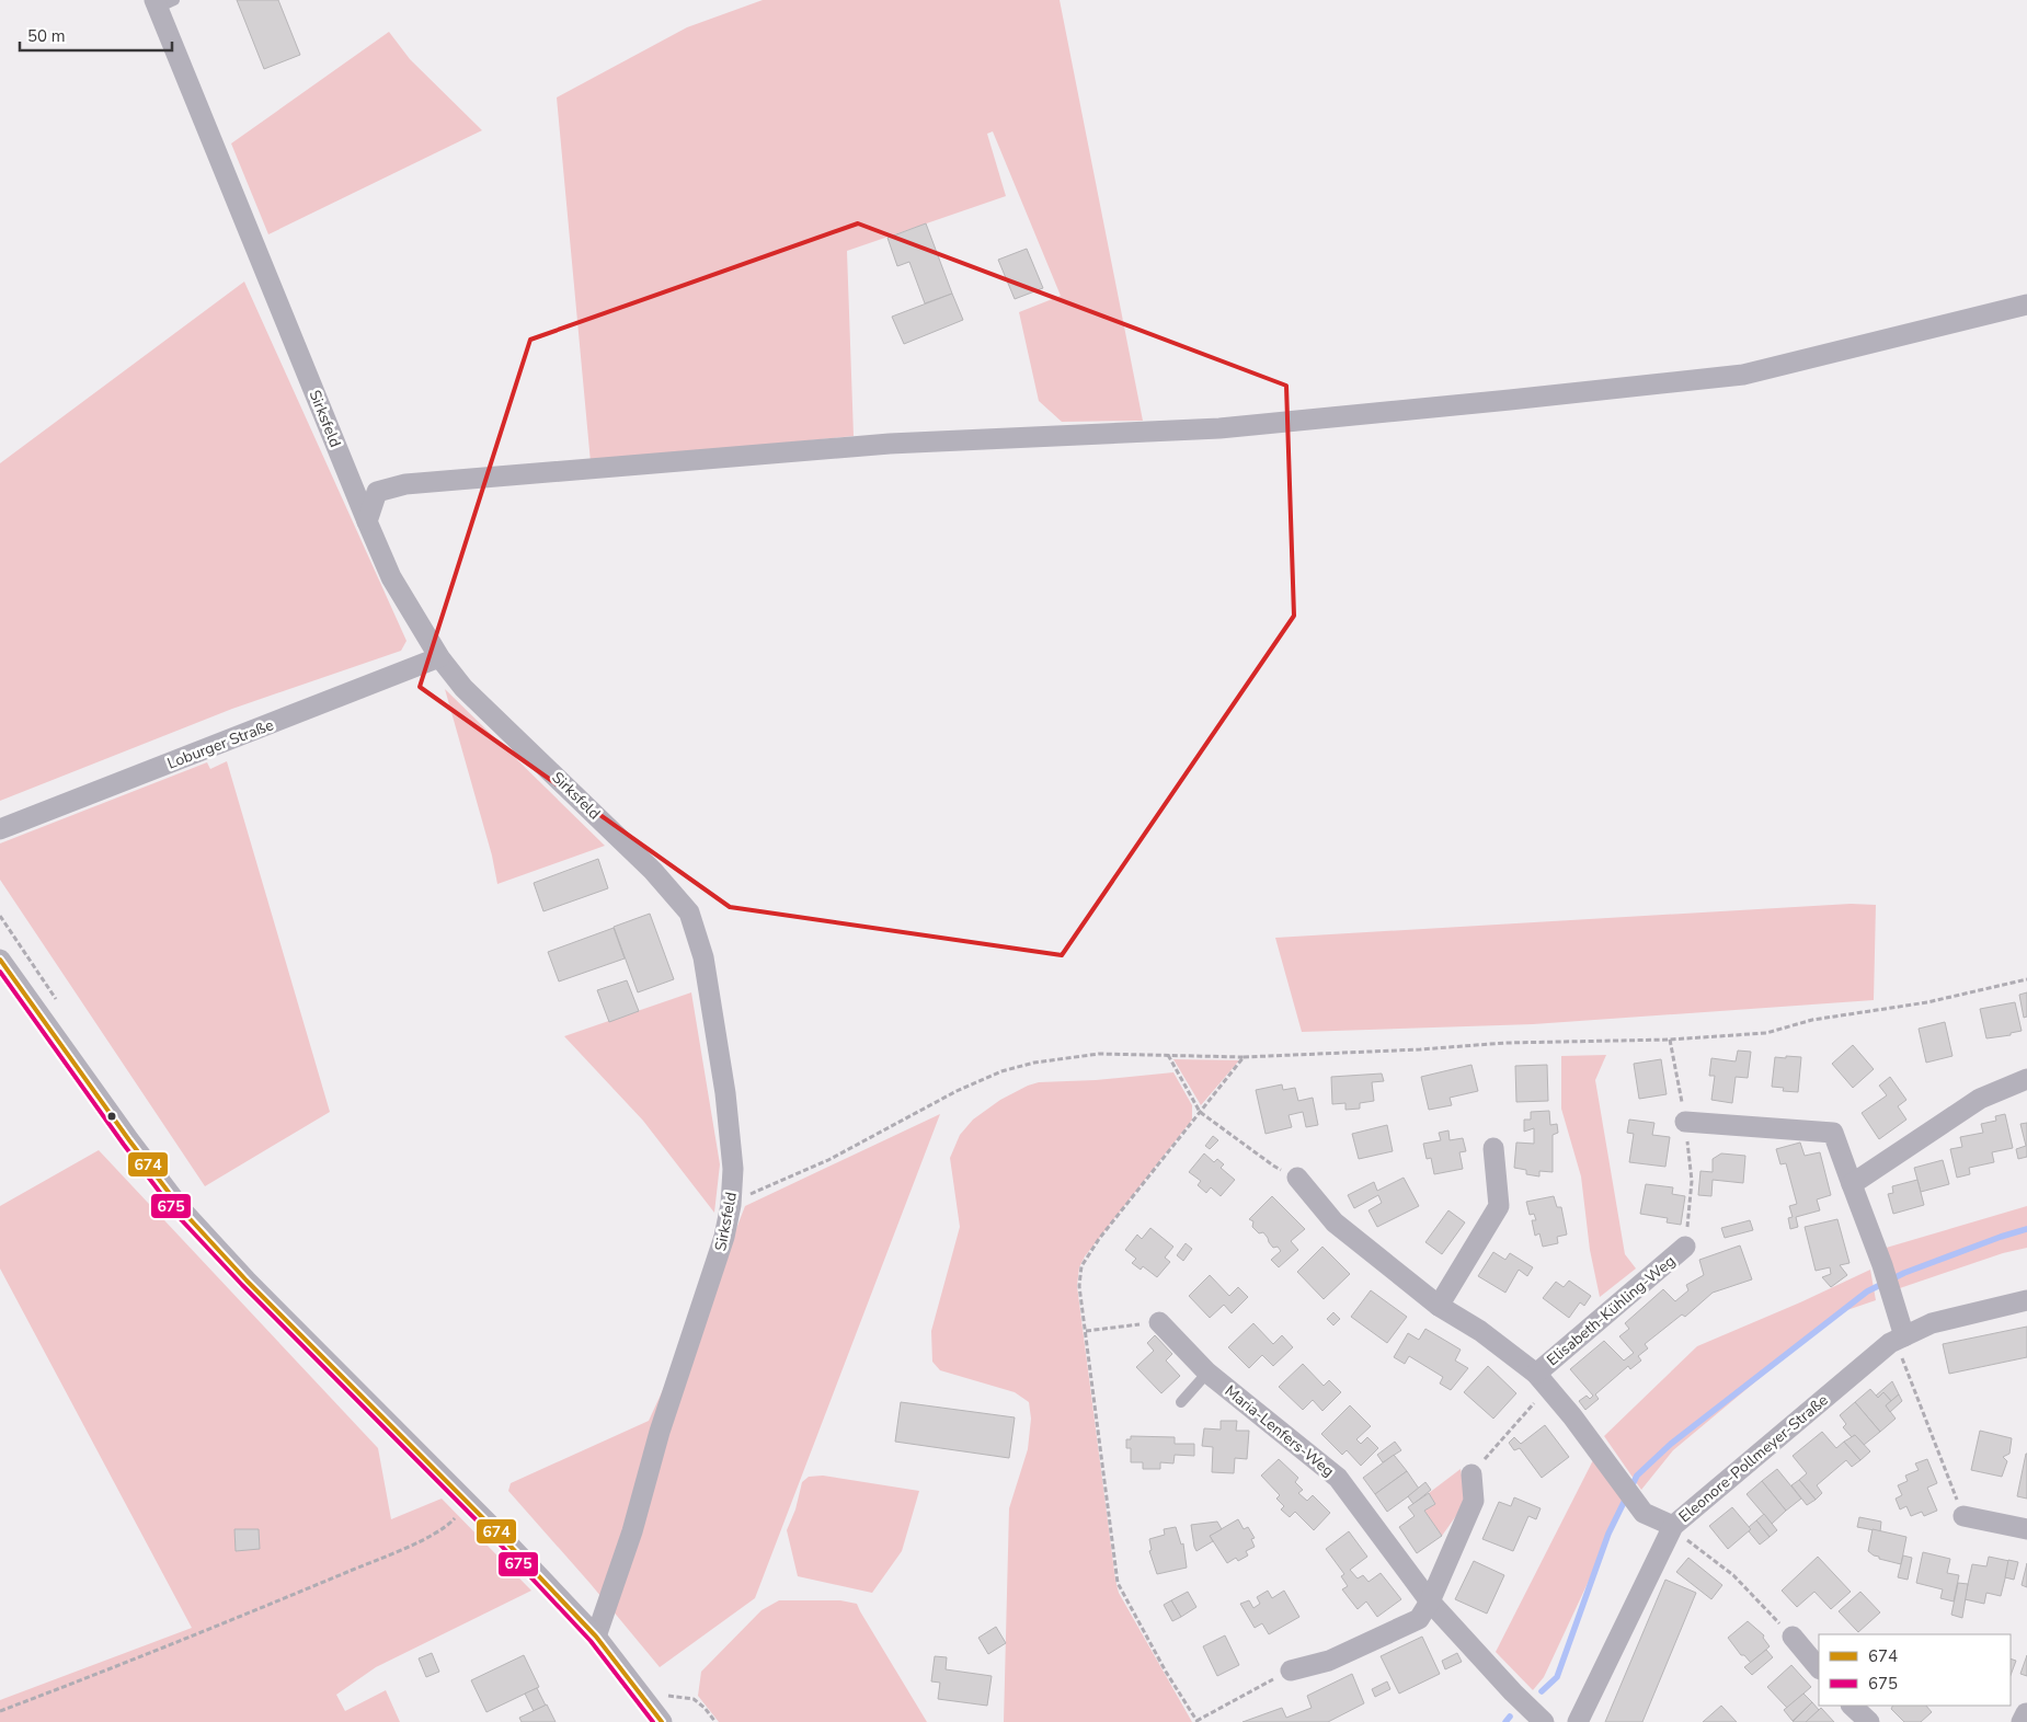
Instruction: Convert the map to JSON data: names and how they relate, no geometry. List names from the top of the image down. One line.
{"streets":{"street":["Sirksfeld","Loburger Straße","Elisabeth-Kühling-Weg","Maria-Lenfers-Weg","Eleonore-Pollmeyer-Straße"]},"crossings":[["Sirksfeld","Loburger Straße"],["Elisabeth-Kühling-Weg","Eleonore-Pollmeyer-Straße"]],"lines":["transit line 674","transit line 675"],"legend":["674","675"],"scale_bar":"50 m"}
